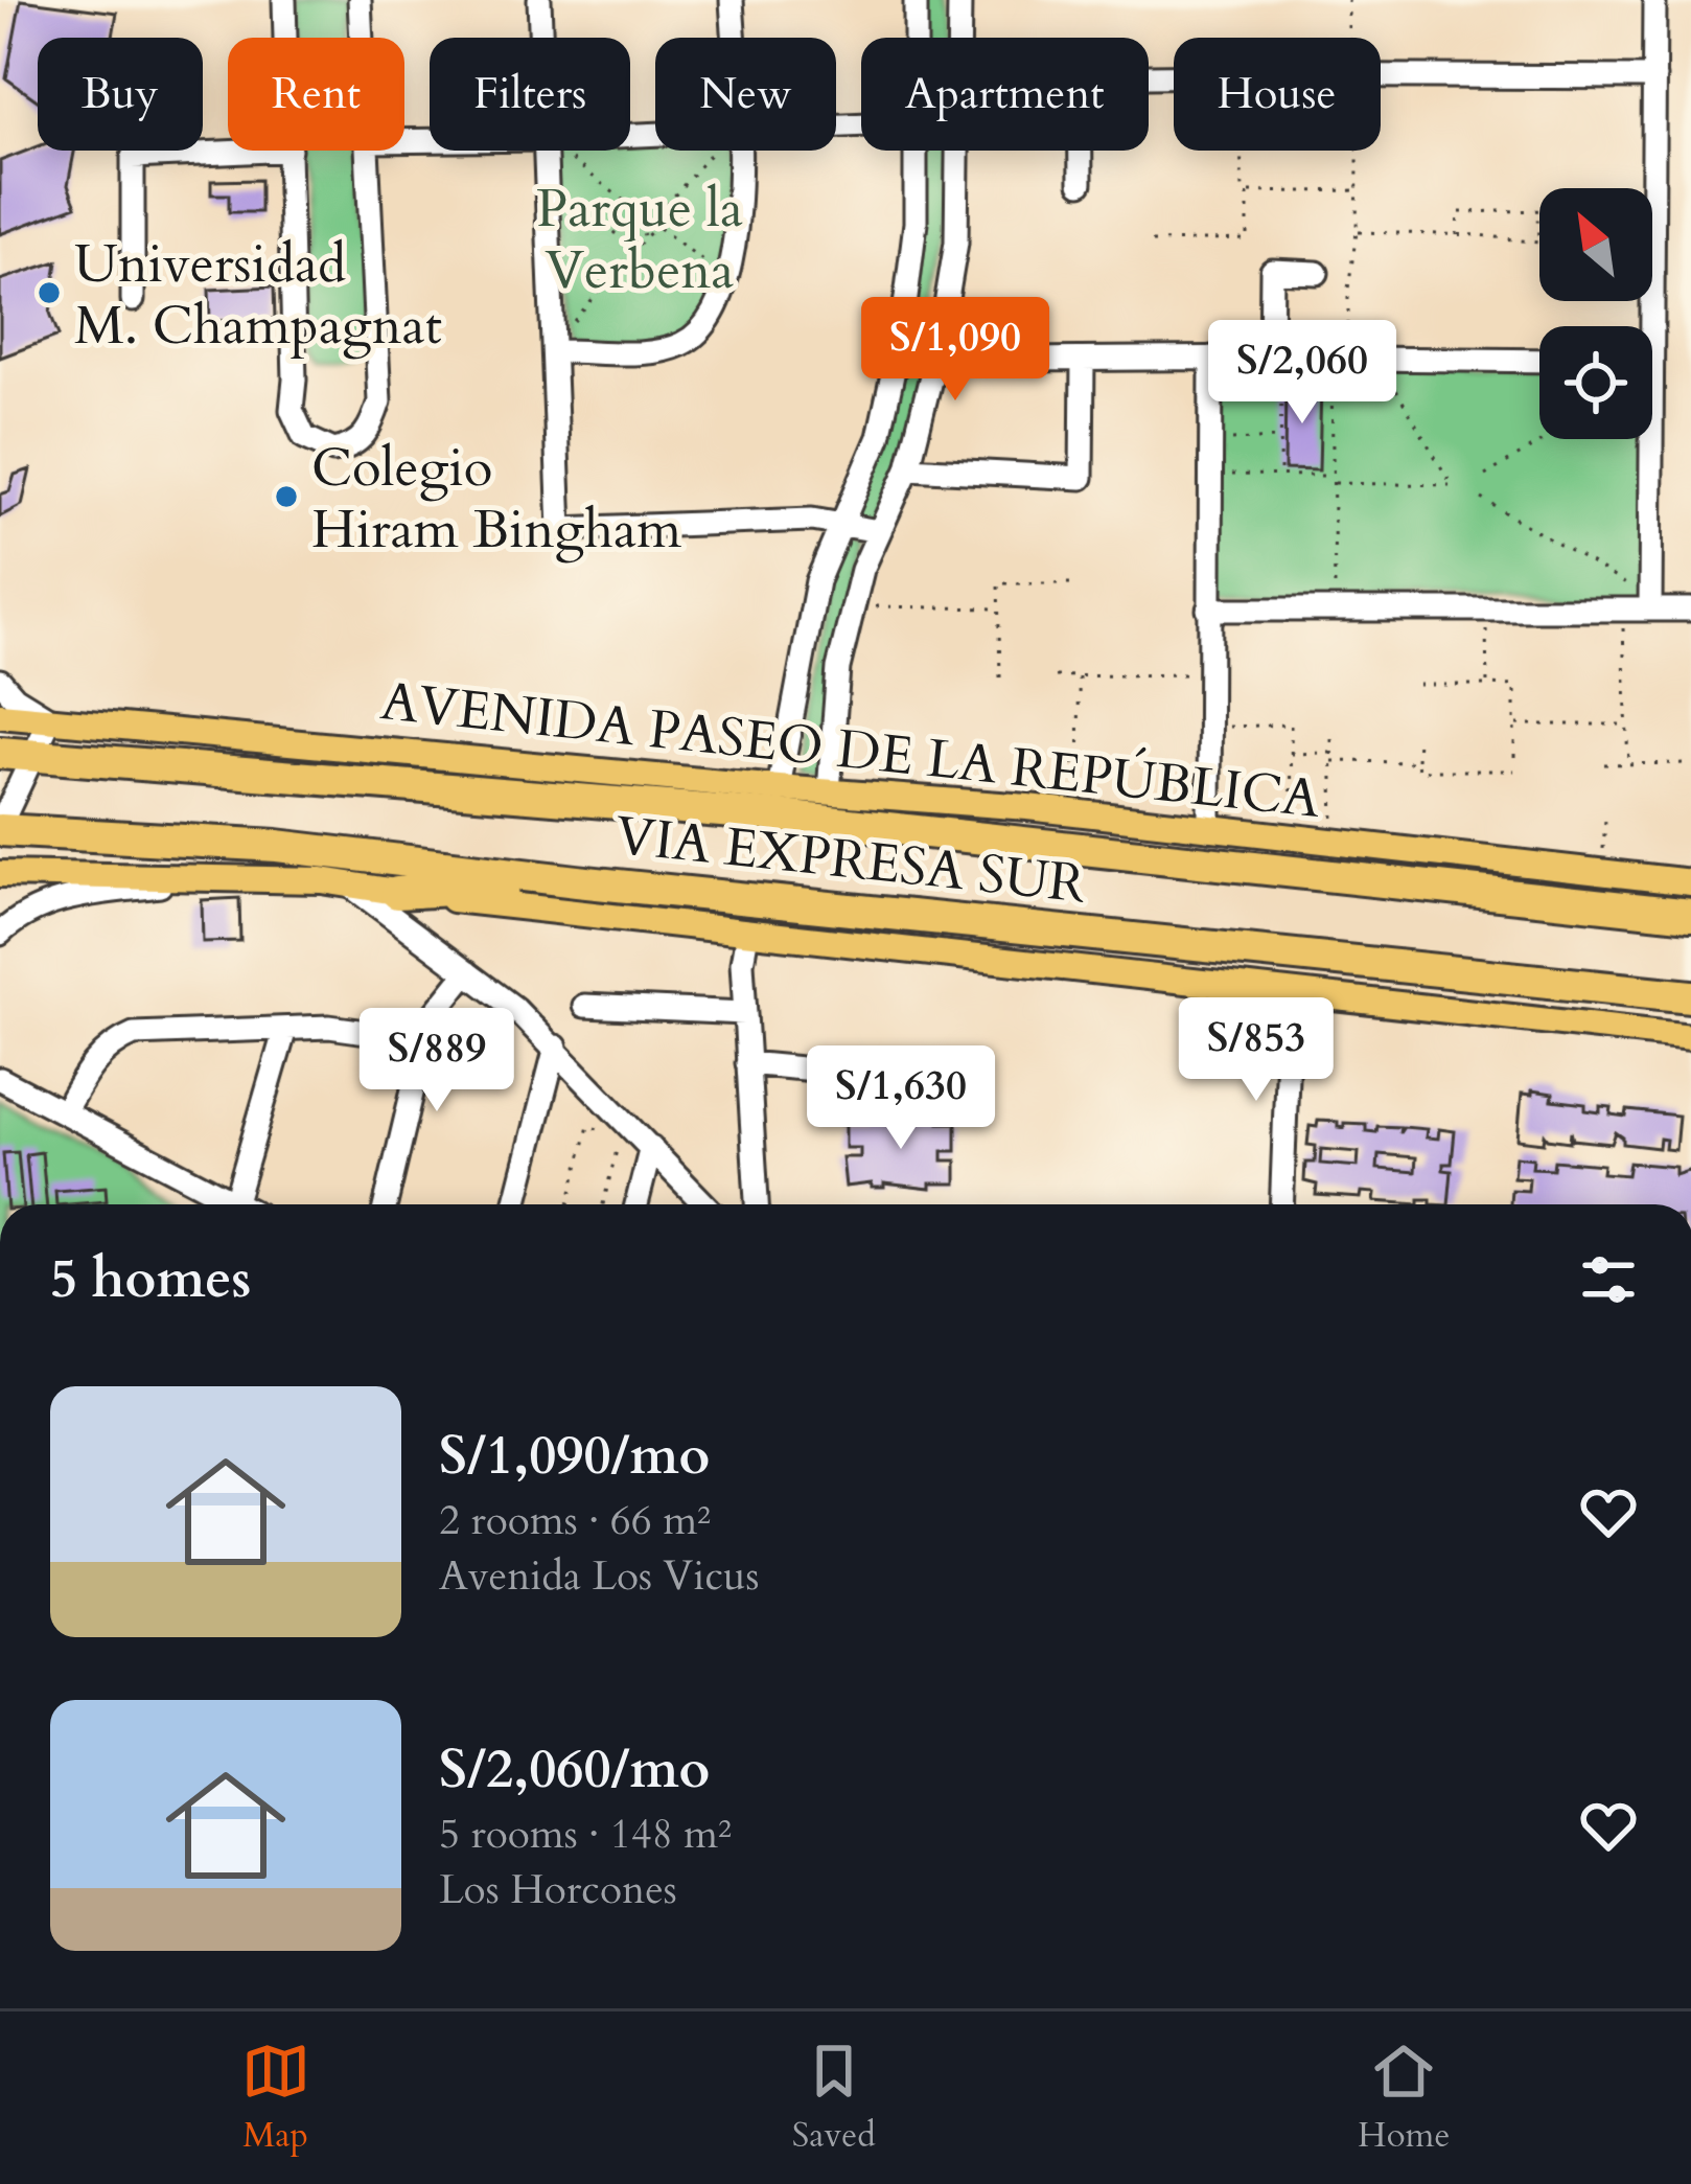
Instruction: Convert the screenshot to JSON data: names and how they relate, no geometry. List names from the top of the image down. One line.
{"streets":{"highway":["VIA EXPRESA SUR"],"main road":["AVENIDA PASEO DE LA REPÚBLICA"]},"parks":["Parque la Verbena"],"places":["Universidad M. Champagnat","Colegio Hiram Bingham"],"north":"top left","page":{"chip":["Buy","Rent","Filters","New","Apartment","House"],"price":["S/1,090","S/2,060","S/853","S/889","S/1,630"],"heading":"5 homes","list":[{"name":"S/1,090/mo","note":"2 rooms · 66 m² · Avenida Los Vicus"},{"name":"S/2,060/mo","note":"5 rooms · 148 m² · Los Horcones"}],"tabs":["Map","Saved","Home"]}}
